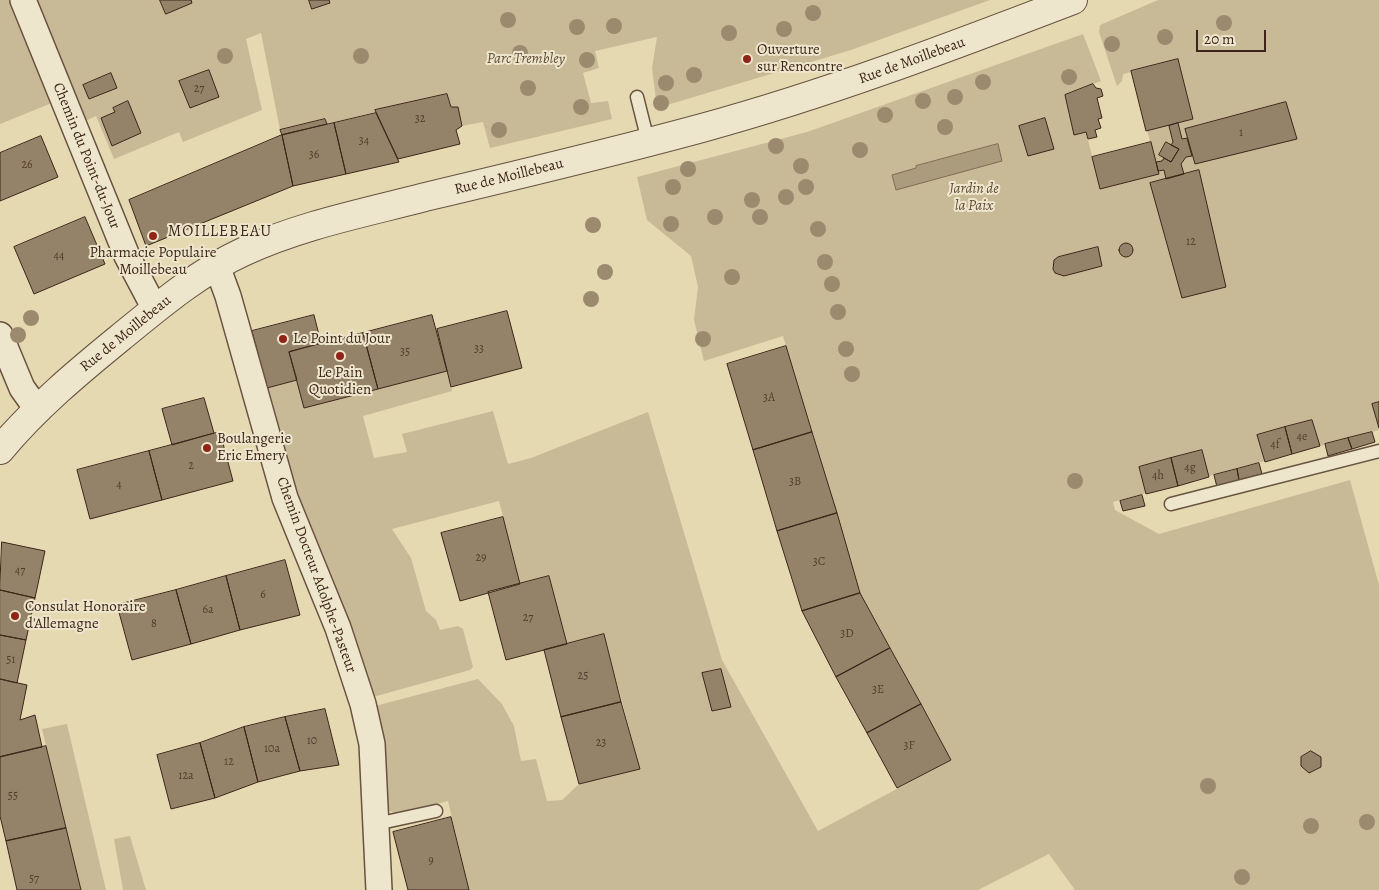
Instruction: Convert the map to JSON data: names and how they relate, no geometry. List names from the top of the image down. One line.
{"streets":{"street":["Rue de Moillebeau","Chemin du Point-du-Jour","Chemin Docteur Adolphe-Pasteur"]},"crossings":[["Rue de Moillebeau","Chemin du Point-du-Jour"],["Rue de Moillebeau","Chemin Docteur Adolphe-Pasteur"]],"districts":["MOILLEBEAU"],"parks":["Parc Trembley","Jardin de la Paix"],"places":["Ouverture sur Rencontre","Pharmacie Populaire Moillebeau","Le Point du Jour","Le Pain Quotidien","Boulangerie Eric Emery","Consulat Honoraire d'Allemagne"],"house_numbers":["27","32","1","34","36","26","12","44","33","35","3A","4e","4f","2","4g","4h","3B","4","29","3C","47","6","6a","27","8","3D","51","25","3E","10","23","3F","10a","12","12a","55","9","57"],"scale_bar":"20 m"}
